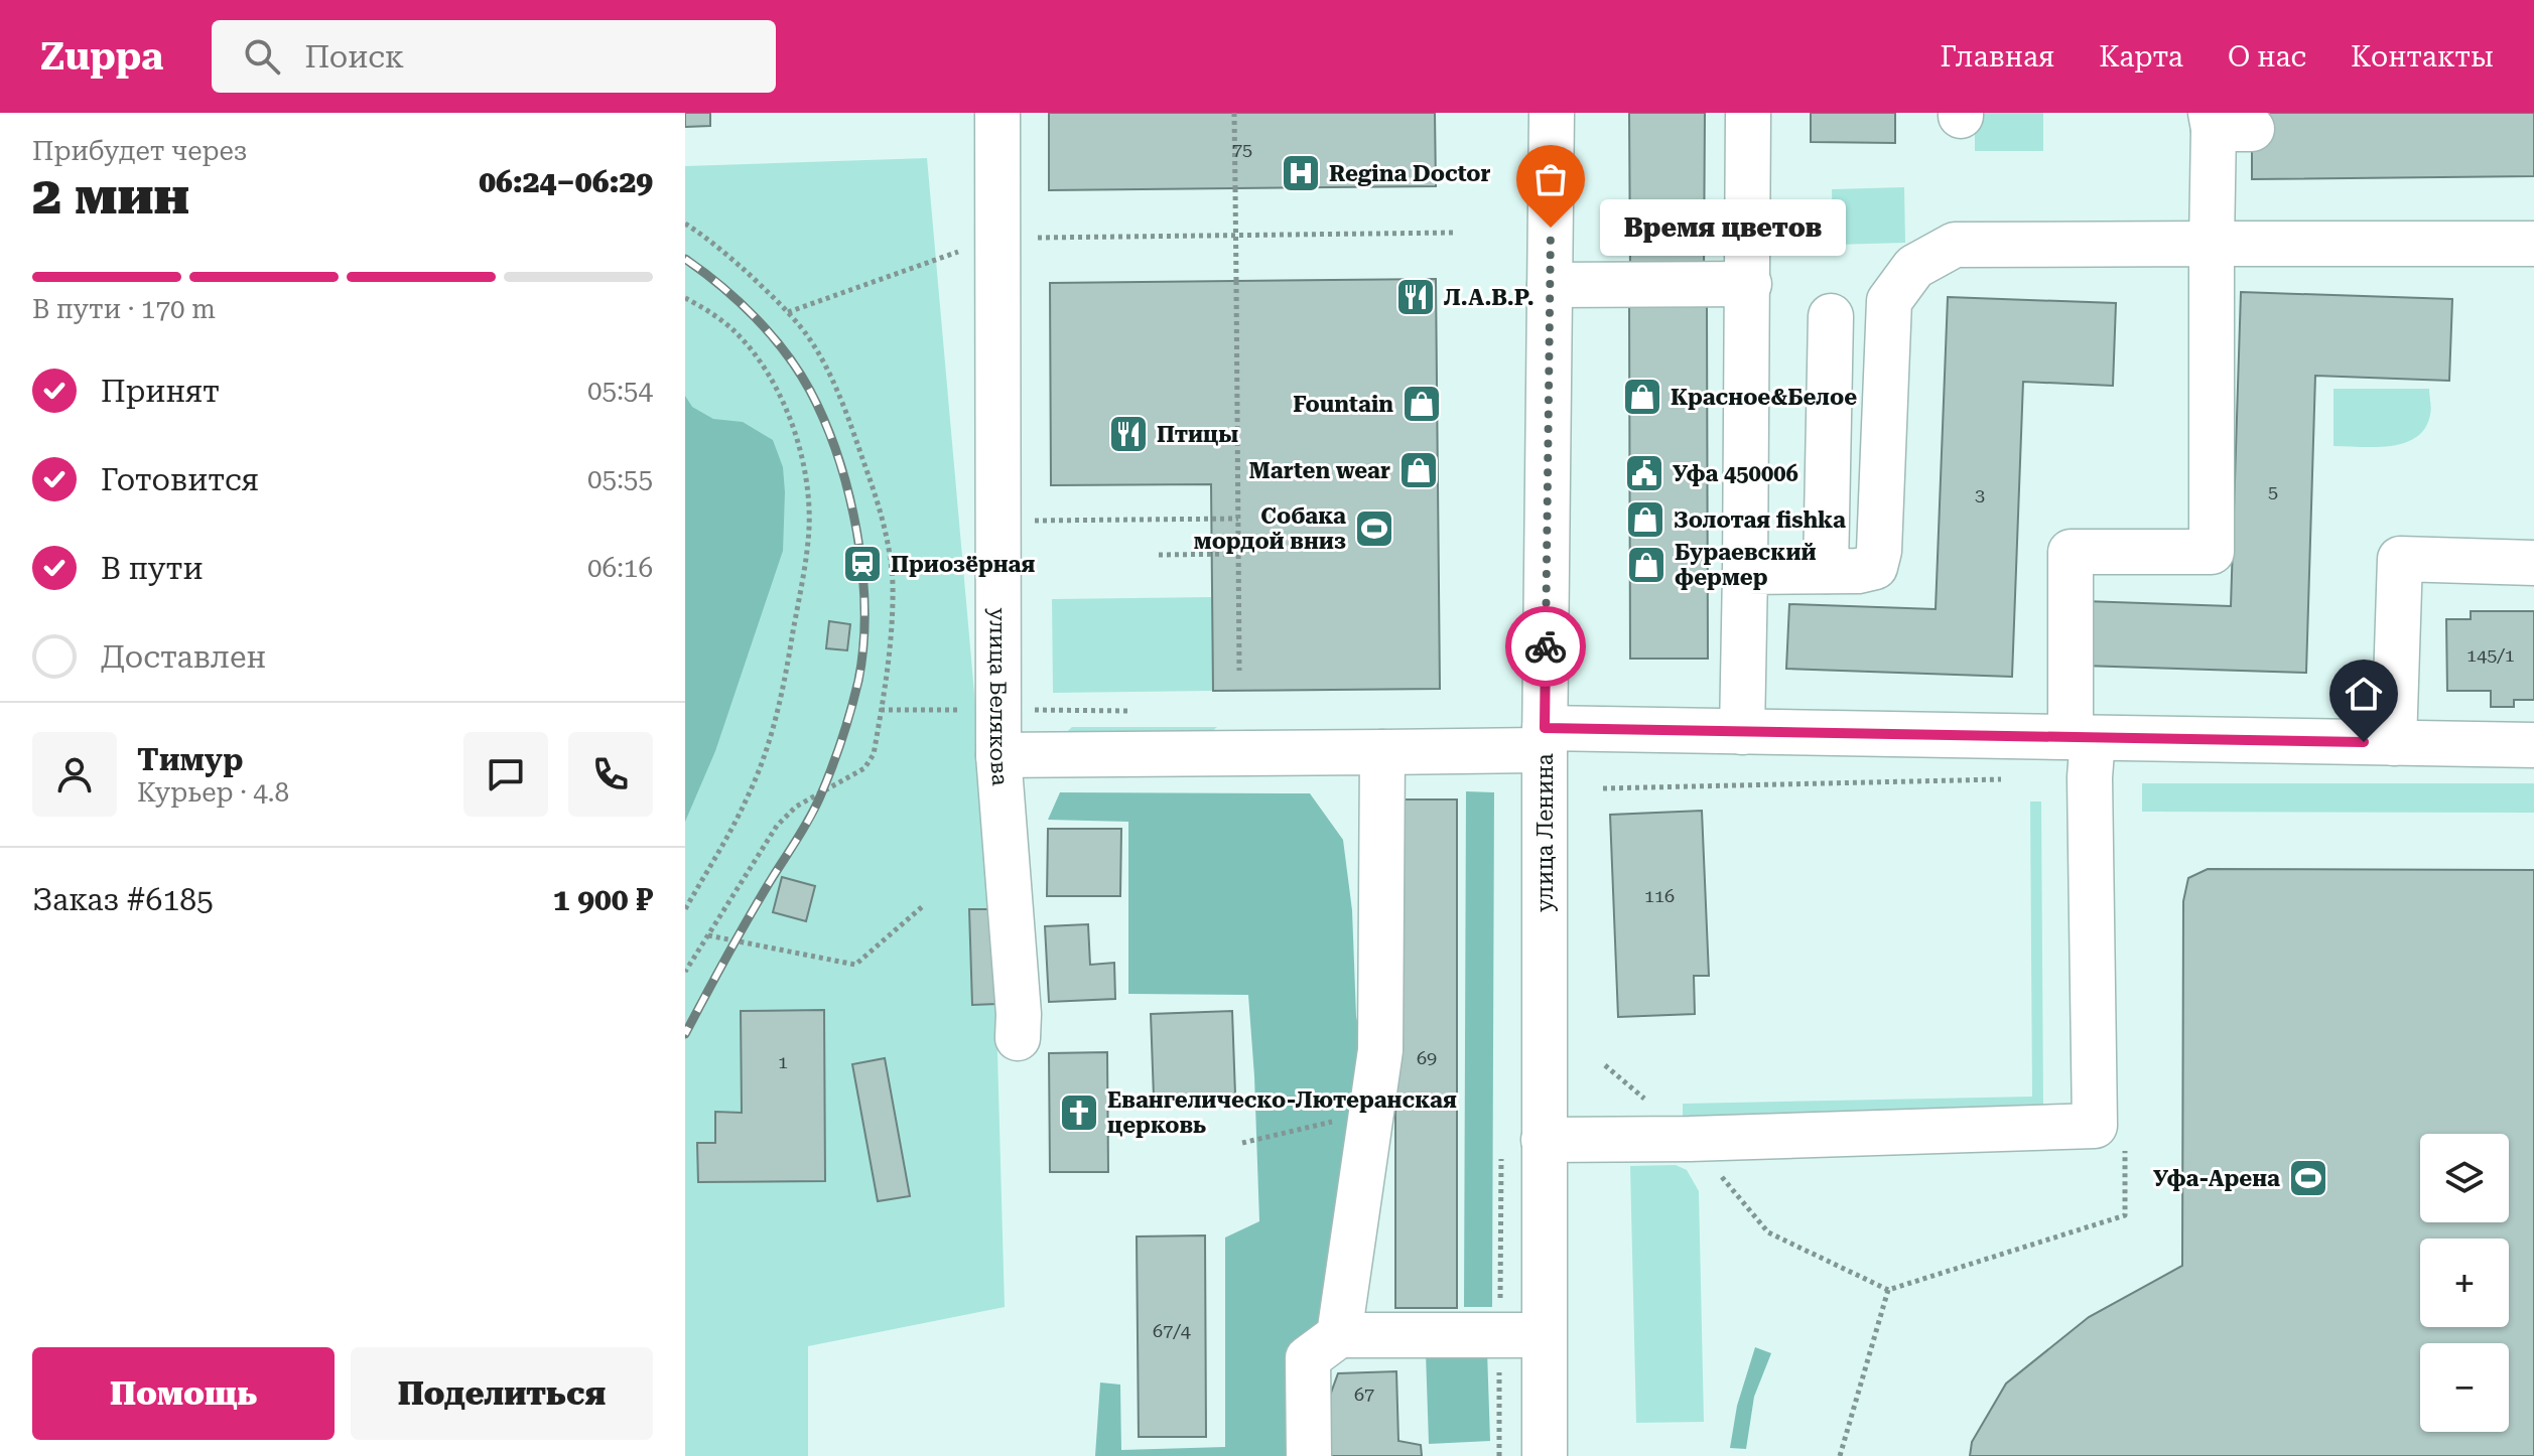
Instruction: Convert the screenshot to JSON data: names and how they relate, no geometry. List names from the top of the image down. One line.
{"streets":{"street":["улица Белякова","улица Ленина"]},"places":{"hospital":["Regina Doctor"],"other":["Время цветов"],"restaurant":["Л.А.В.Р.","Птицы"],"shop":["Красное&Белое","Fountain","Marten wear","Золотая fishka","Бураевский фермер"],"public building":["Уфа 450006"],"sports":["Собака мордой вниз","Уфа-Арена"],"station":["Приозёрная"],"church":["Евангелическо-Лютеранская церковь"]},"house_numbers":["75","5","3","145/1","116","69","1","67/4","67"],"page":{"header":"Zuppa","search":"Поиск","nav":["Главная","Карта","О нас","Контакты"],"heading":["2 мин","Прибудет через","06:24–06:29"],"panel":["Тимур","Курьер · 4.8","Заказ #6185","1 900 ₽"],"bubble":"Время цветов","bar":"В пути · 170 m","list":[["Принят","05:54"],["Готовится","05:55"],["В пути","06:16"],"Доставлен"],"map_buttons":["+","−"],"buttons":["Помощь","Поделиться"]}}
